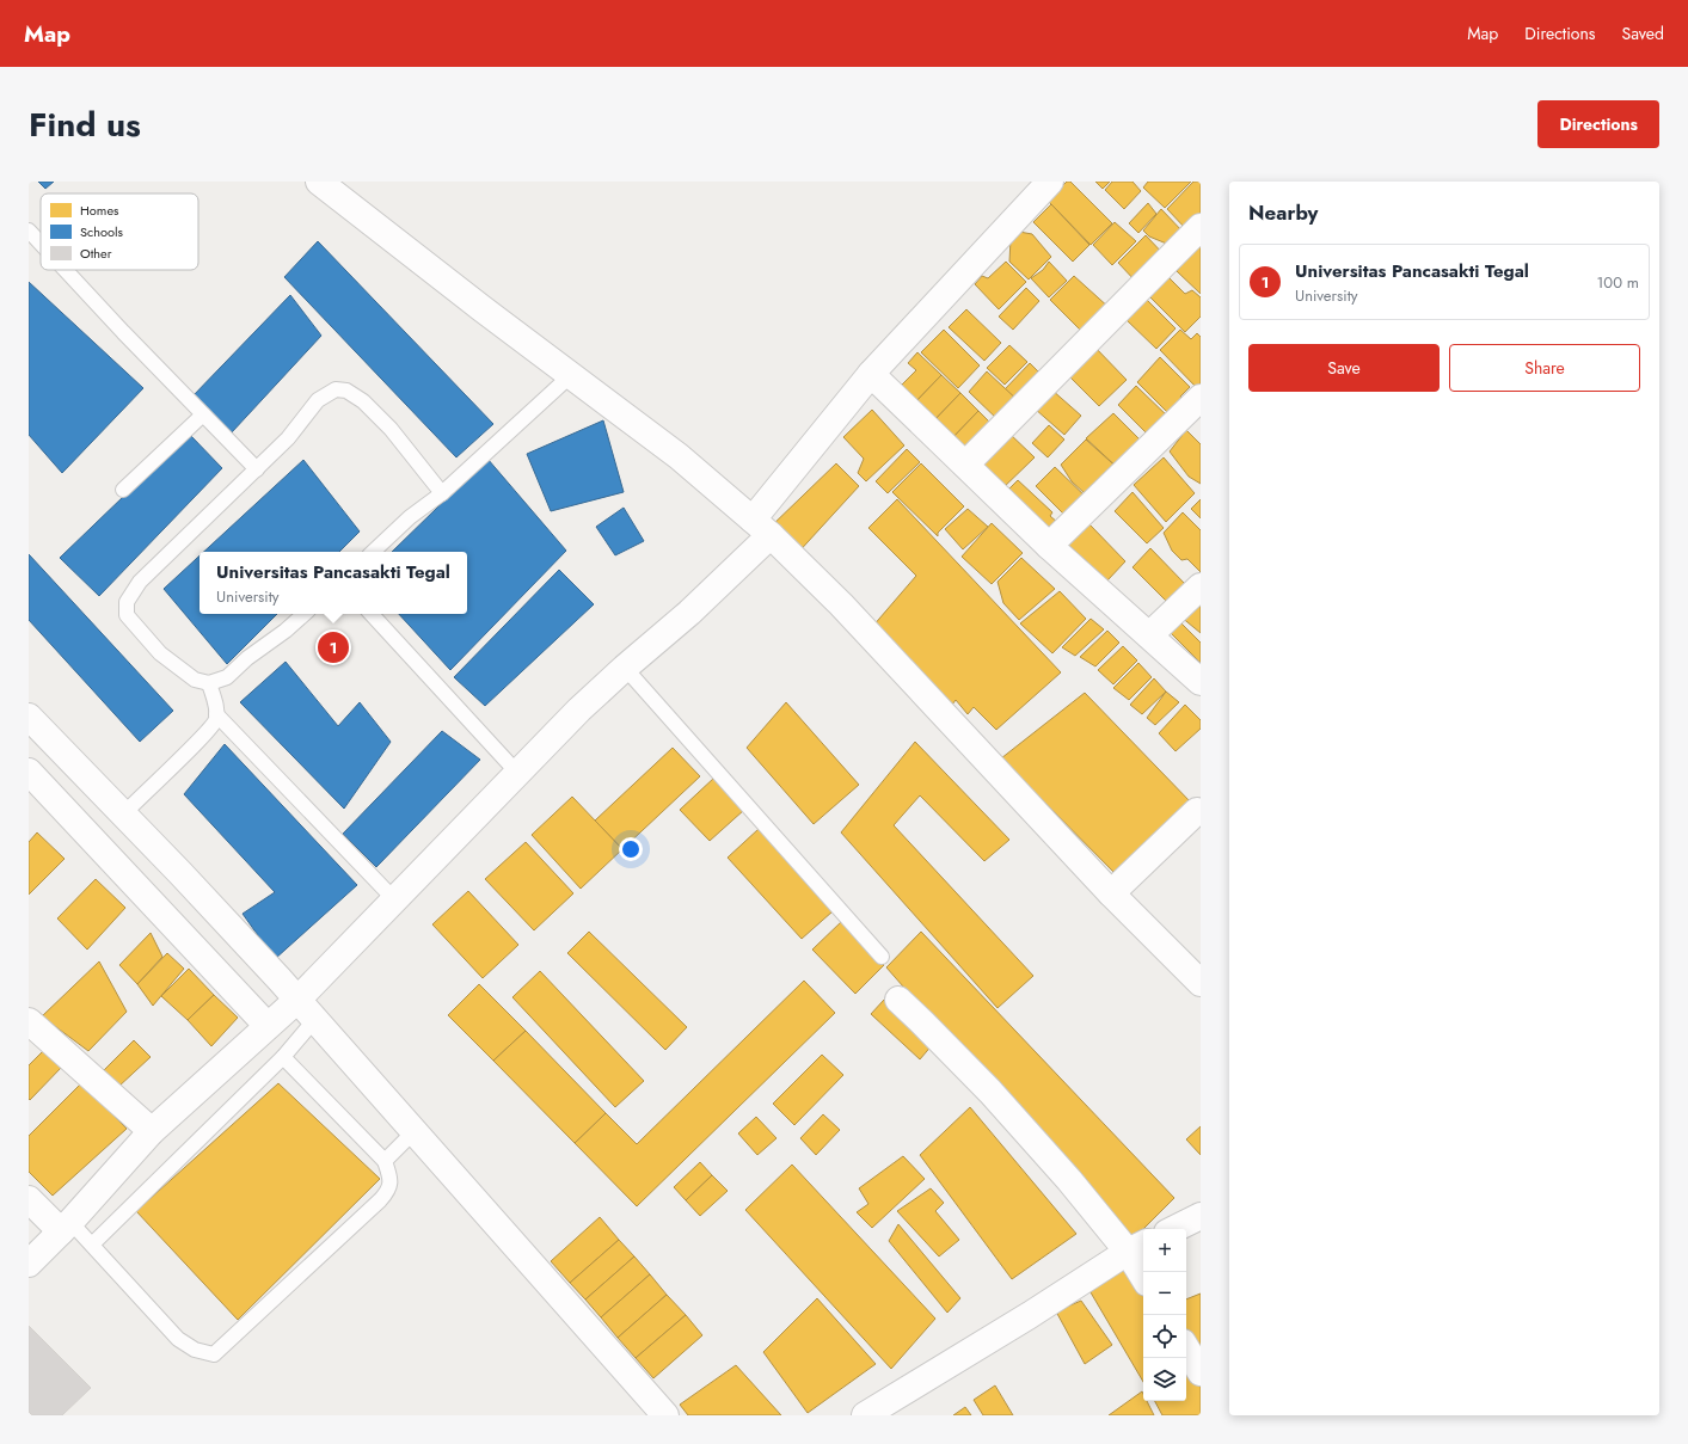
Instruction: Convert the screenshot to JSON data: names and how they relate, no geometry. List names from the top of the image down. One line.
{"legend":["Homes","Schools","Other"],"page":{"header":"Map","nav":["Map","Directions","Saved"],"title":"Find us","buttons":["Directions",["Save","Share"]],"heading":"Nearby","list":[{"mark":"1","name":"Universitas Pancasakti Tegal","note":"University","value":"100 m"}],"popup":["Universitas Pancasakti Tegal","University"],"pins":"1","map_buttons":["+","−"]}}
